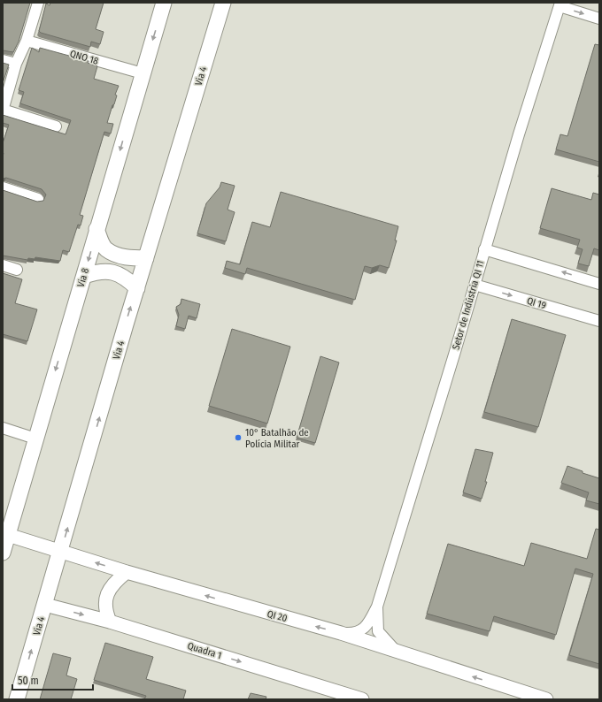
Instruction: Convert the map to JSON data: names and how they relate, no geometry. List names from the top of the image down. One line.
{"streets":{"main road":["Via 4","Via 8"],"street":["QNO 18","QI 19","Setor de Indústria QI 11","QI 20","Quadra 1"]},"crossings":[["QNO 18","Via 8"],["Via 4","QI 20"],["Via 4","Quadra 1"],["Via 8","QI 20"],["QI 19","Setor de Indústria QI 11"]],"one_way":["Via 4","Via 8","QI 20","Quadra 1"],"places":["10° Batalhão de Polícia Militar"],"scale_bar":"50 m"}
